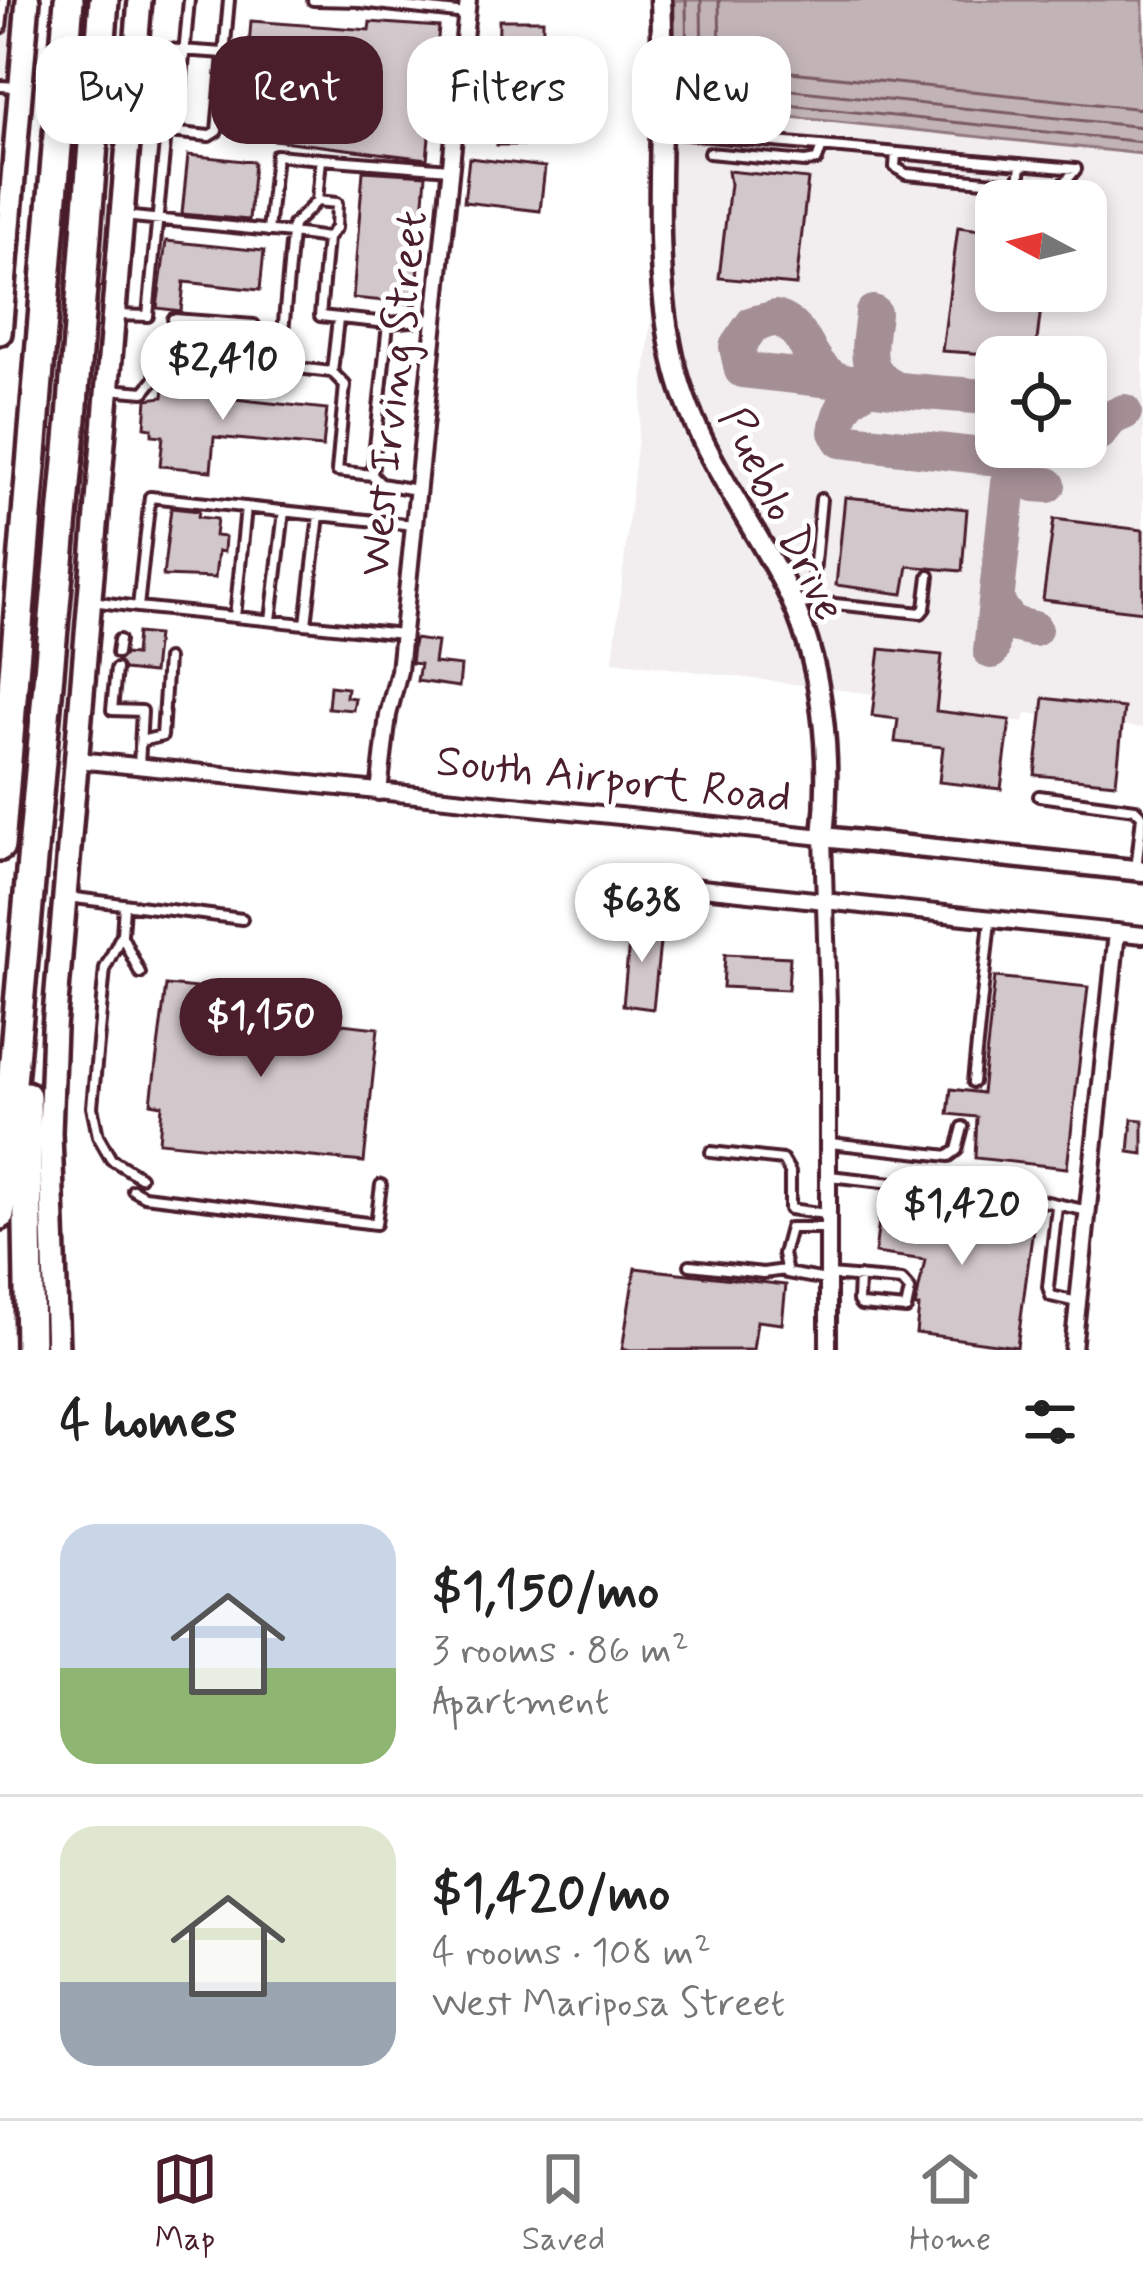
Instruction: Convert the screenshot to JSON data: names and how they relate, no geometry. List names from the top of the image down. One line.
{"streets":{"street":["West Irving Street","Pueblo Drive","South Airport Road"]},"crossings":[["West Irving Street","South Airport Road"],["Pueblo Drive","South Airport Road"]],"north":"left","page":{"chip":["Buy","Rent","Filters","New"],"price":["$2,410","$638","$1,150","$1,420"],"heading":"4 homes","list":[{"name":"$1,150/mo","note":"3 rooms · 86 m² · Apartment"},{"name":"$1,420/mo","note":"4 rooms · 108 m² · West Mariposa Street"}],"tabs":["Map","Saved","Home"]}}
